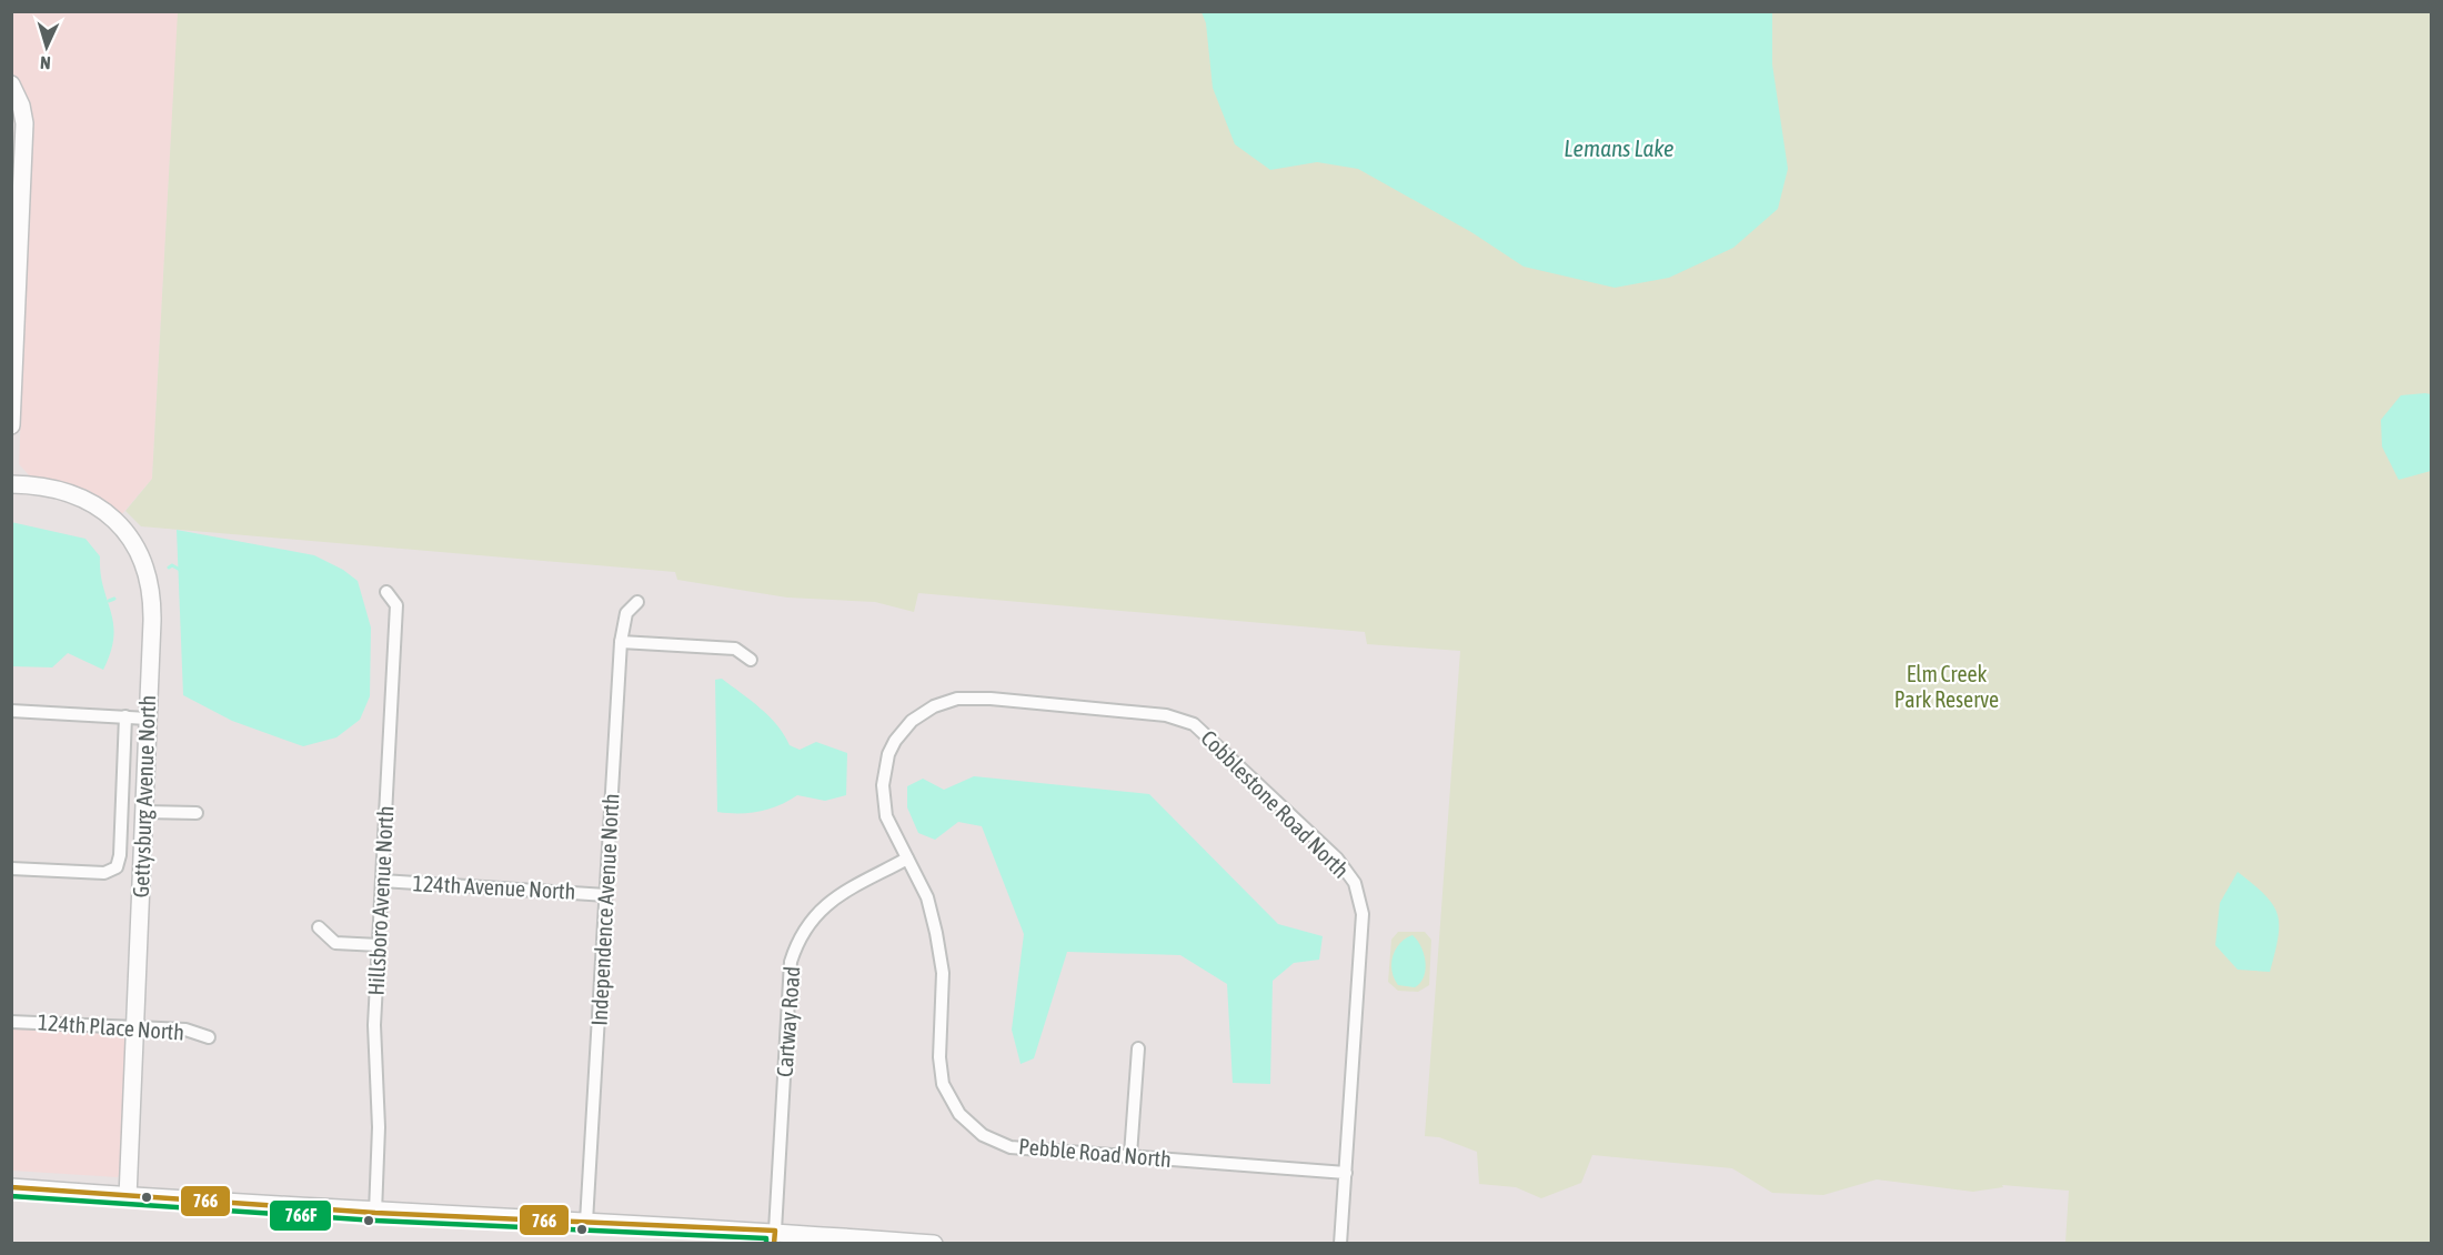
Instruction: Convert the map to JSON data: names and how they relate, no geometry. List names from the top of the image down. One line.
{"streets":{"street":["Gettysburg Avenue North","Cobblestone Road North","124th Avenue North","Hillsboro Avenue North","Independence Avenue North","Cartway Road","124th Place North","Pebble Road North"]},"crossings":[["Gettysburg Avenue North","124th Place North"],["Cobblestone Road North","Cartway Road"],["Cobblestone Road North","Pebble Road North"],["124th Avenue North","Hillsboro Avenue North"],["124th Avenue North","Independence Avenue North"],["Cartway Road","Pebble Road North"]],"water":["Lemans Lake"],"parks":["Elm Creek Park Reserve"],"lines":["transit line 766","transit line 766F"],"north":"bottom"}
